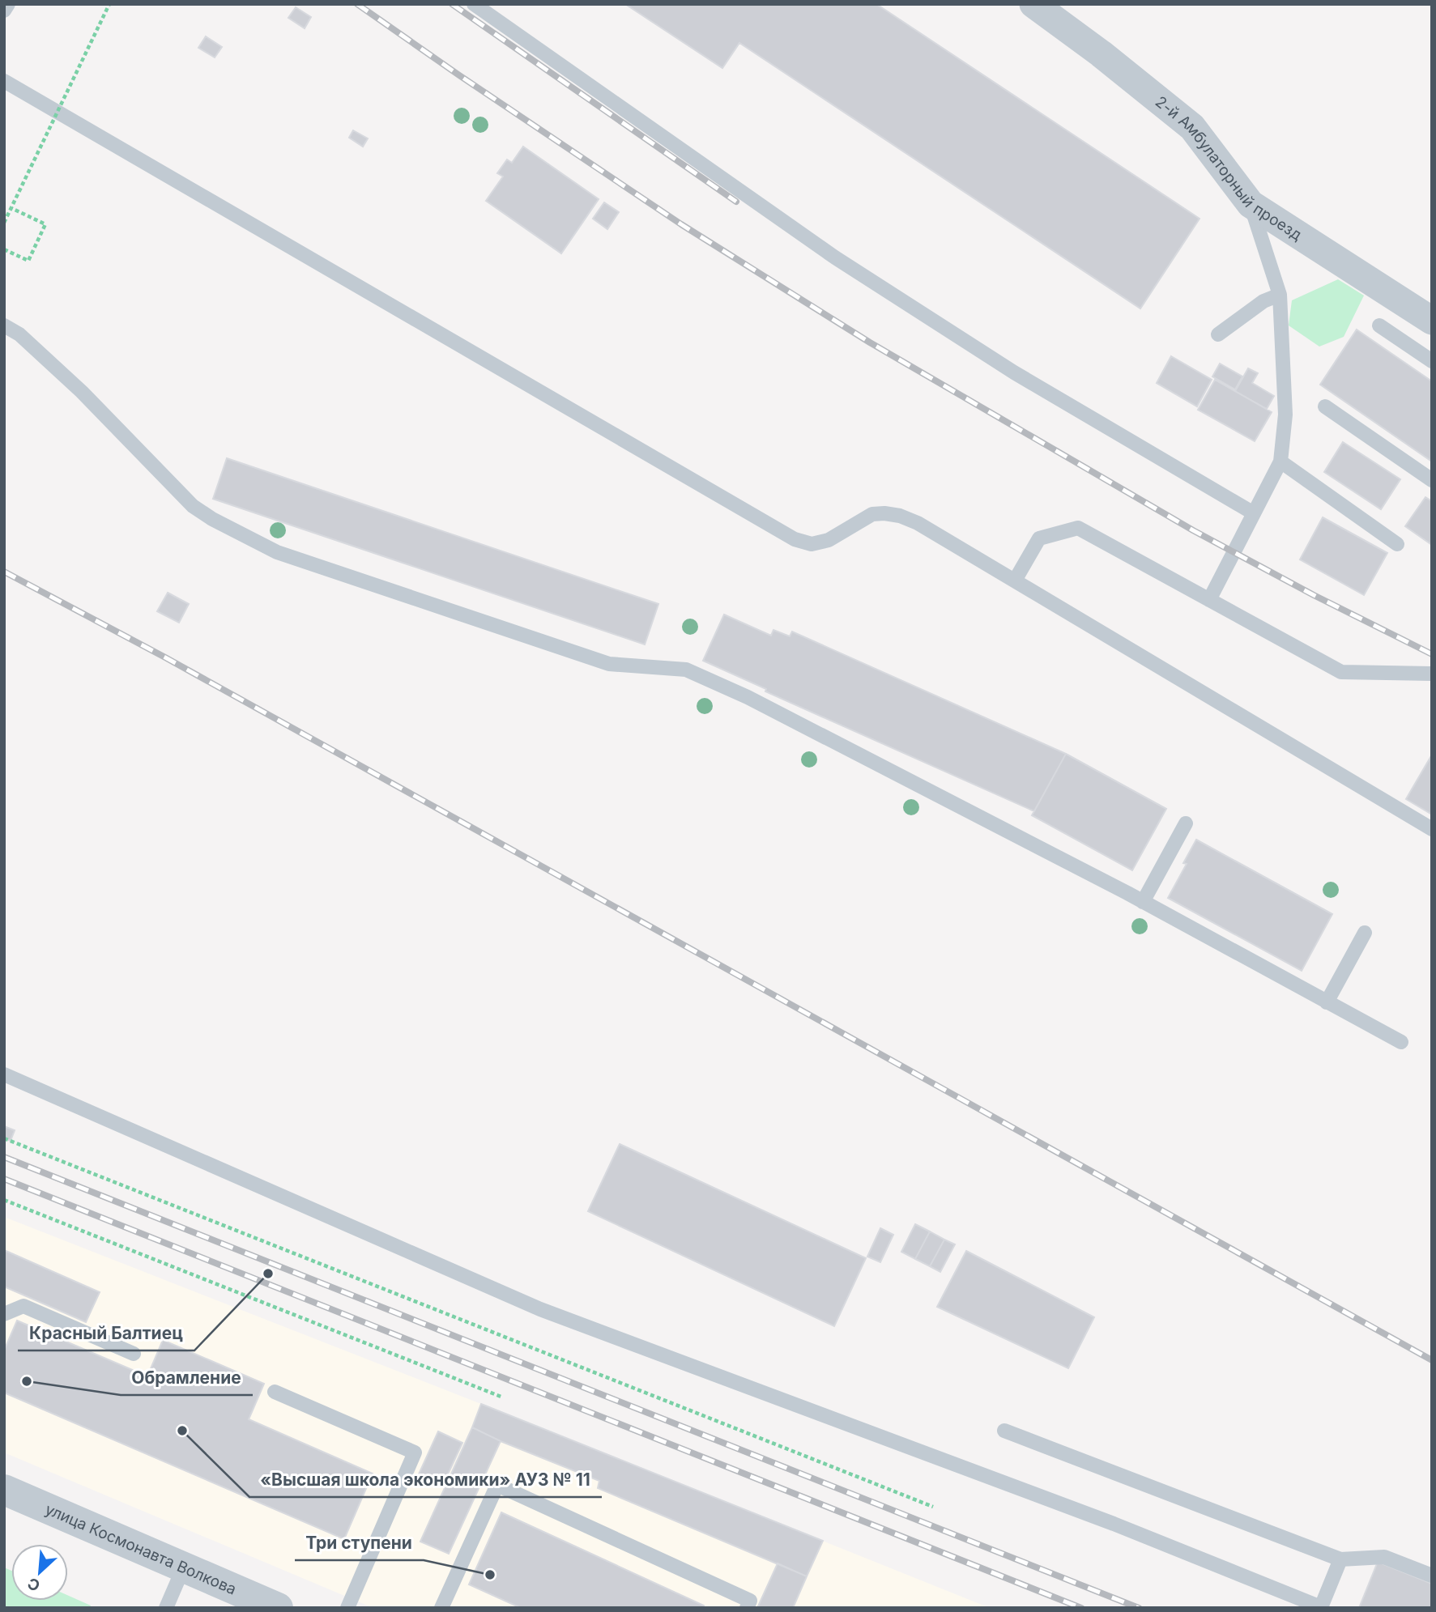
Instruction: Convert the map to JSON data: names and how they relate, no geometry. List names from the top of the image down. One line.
{"streets":{"street":["2-й Амбулаторный проезд","улица Космонавта Волкова"]},"places":["Красный Балтиец","Обрамление","«Высшая школа экономики» АУЗ № 11","Три ступени"],"north":"bottom left"}
